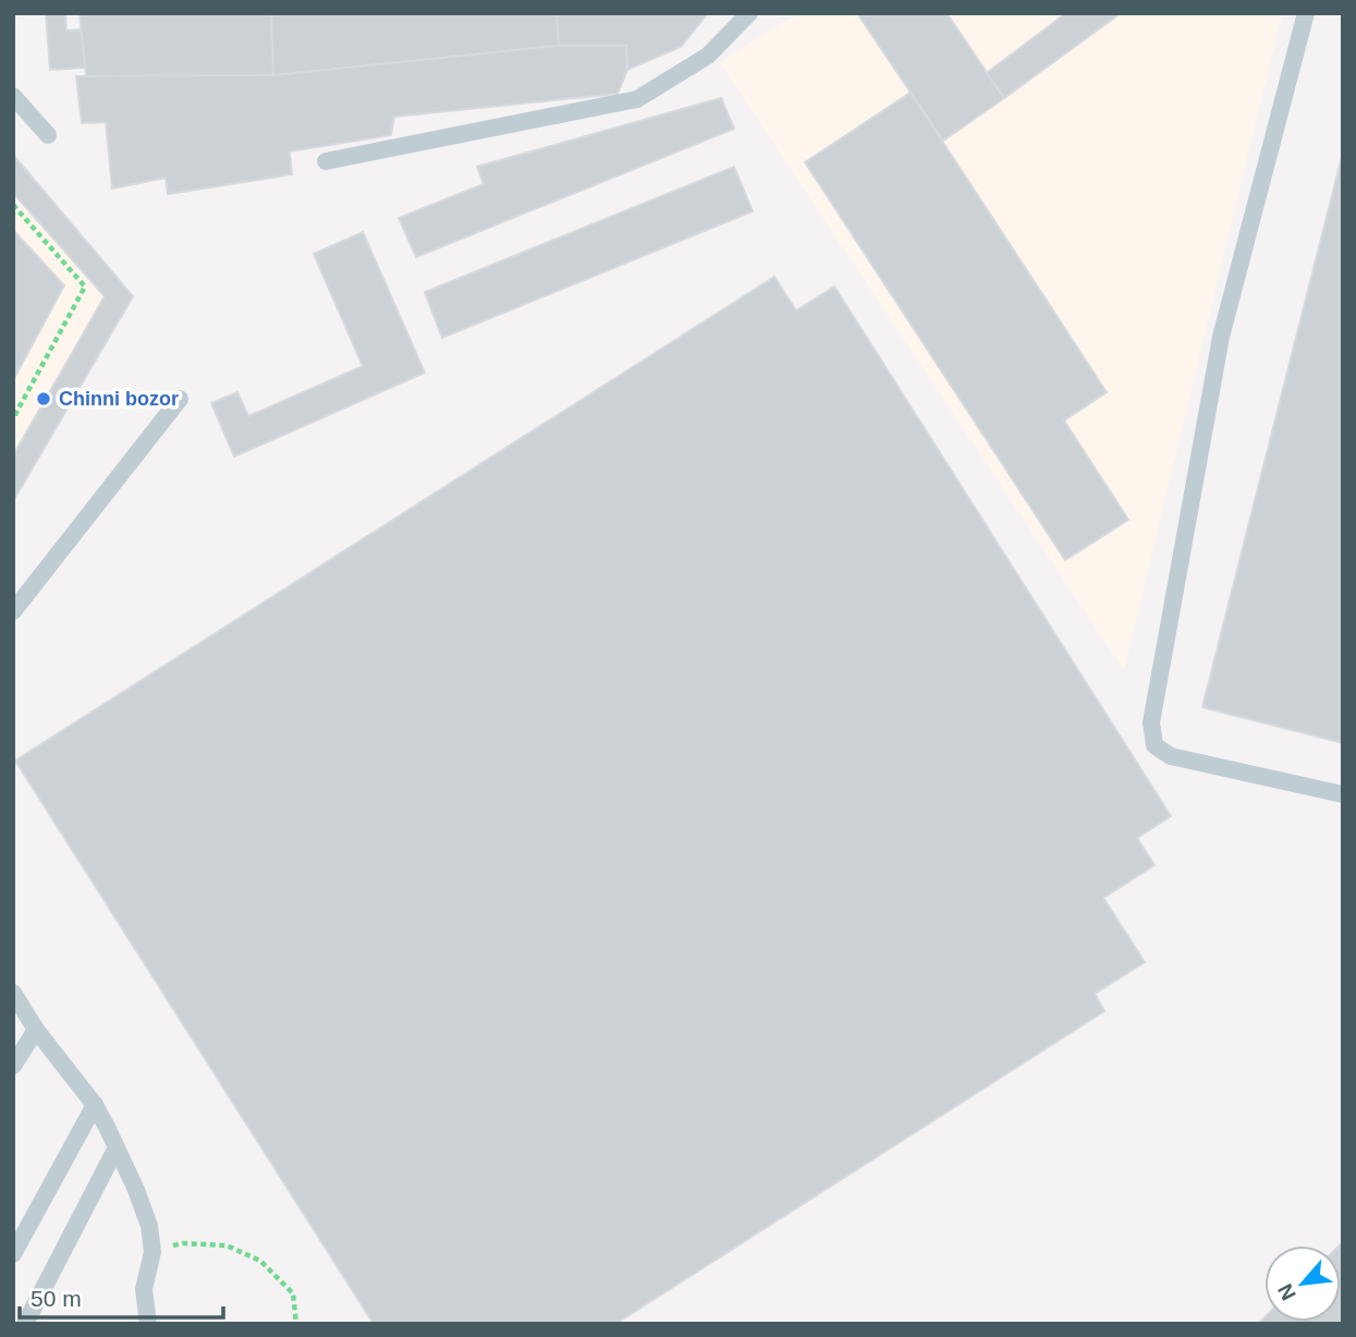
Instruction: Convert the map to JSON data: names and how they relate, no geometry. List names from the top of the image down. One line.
{"places":["Chinni bozor"],"scale_bar":"50 m","north":"bottom left"}
